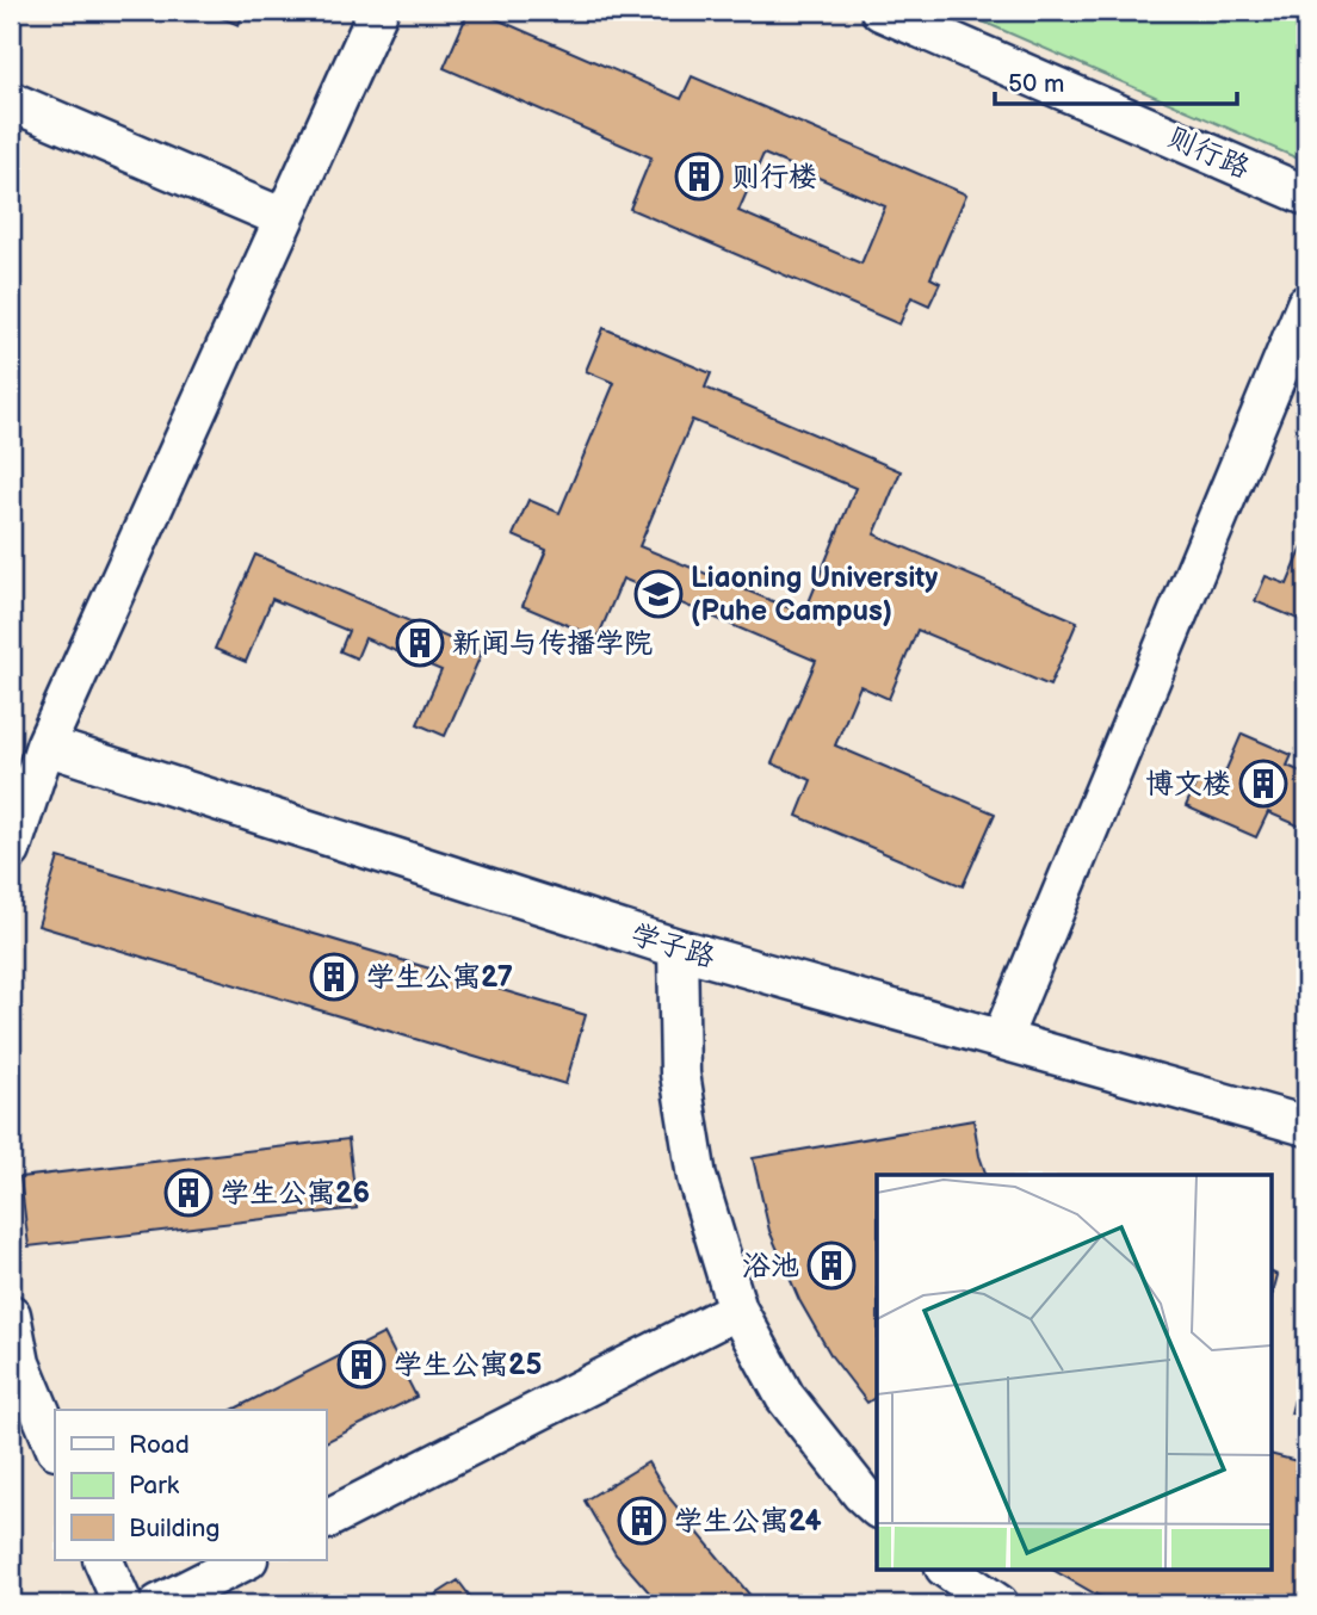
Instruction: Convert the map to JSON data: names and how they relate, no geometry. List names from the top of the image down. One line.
{"streets":{"street":["则行路","学子路"]},"places":{"building":["则行楼","新闻与传播学院","博文楼","学生公寓27","学生公寓26","浴池","学生公寓25","学生公寓24"],"school or university":["Liaoning University (Puhe Campus)"]},"legend":["Road","Park","Building"],"scale_bar":"50 m"}
